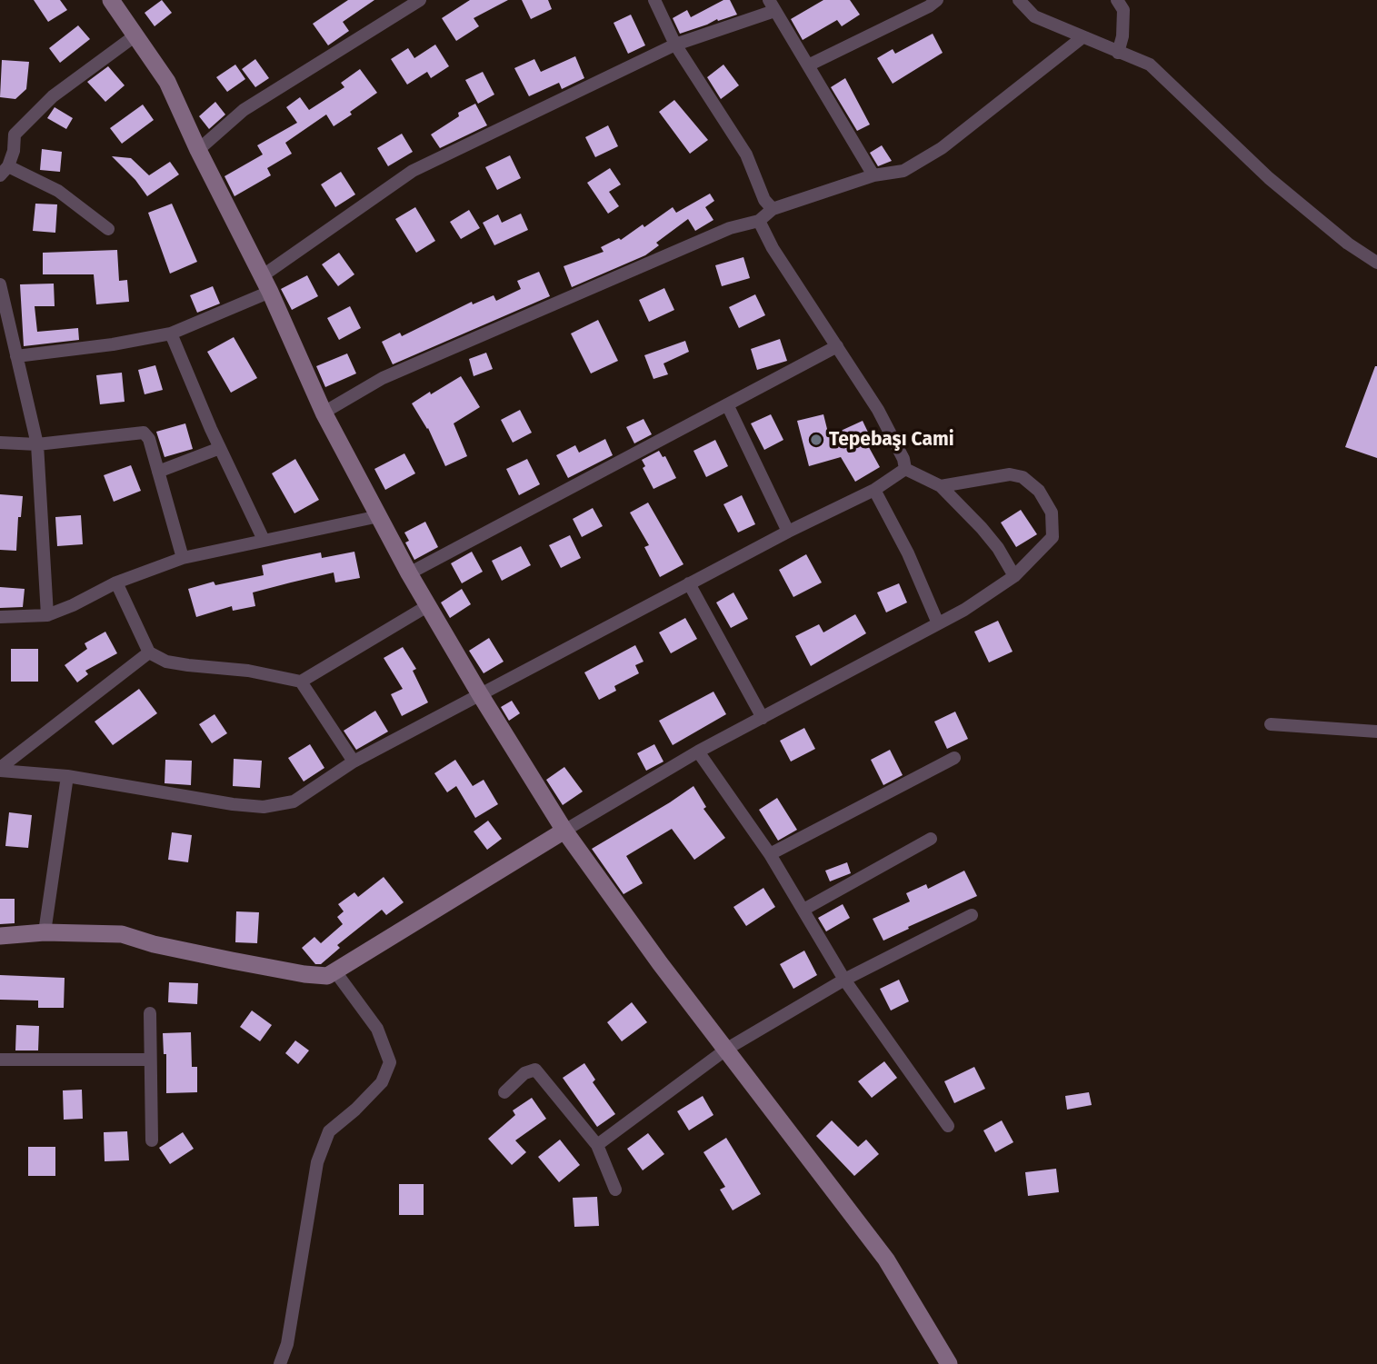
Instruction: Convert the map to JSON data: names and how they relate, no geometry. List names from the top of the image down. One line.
{"places":["Tepebaşı Cami"]}
